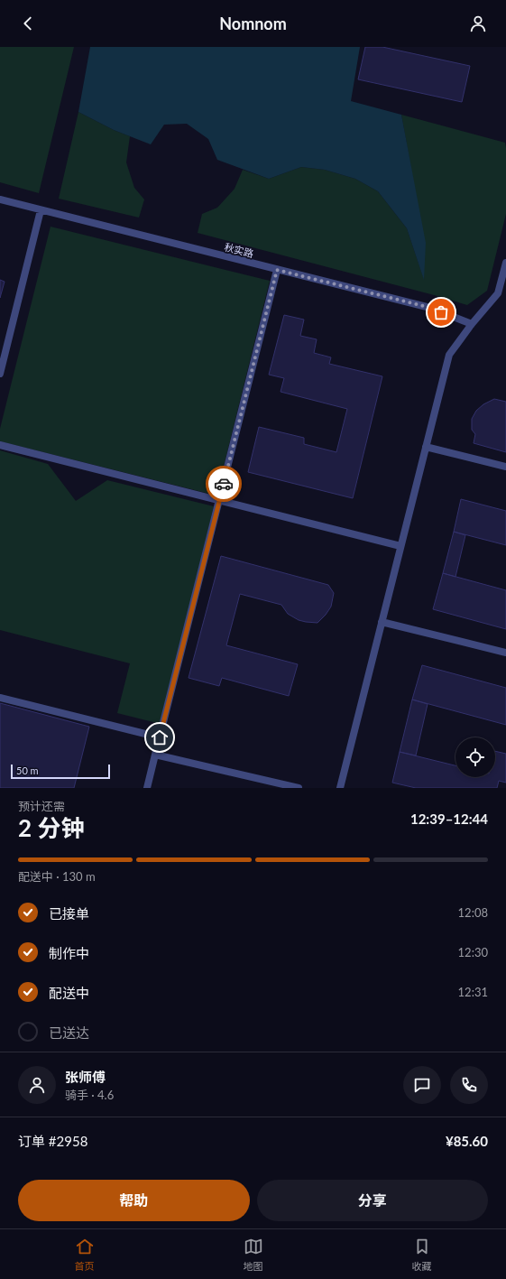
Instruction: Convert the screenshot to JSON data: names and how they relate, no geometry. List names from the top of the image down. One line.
{"streets":{"lane":["秋实路"]},"scale_bar":"50 m","page":{"header":"Nomnom","scale":"50 m","heading":["2 分钟","预计还需","12:39–12:44"],"panel":["张师傅","骑手 · 4.6","订单 #2958","¥85.60"],"bar":"配送中 · 130 m","list":[["已接单","12:08"],["制作中","12:30"],["配送中","12:31"],"已送达"],"buttons":["帮助","分享"],"tabs":["首页","地图","收藏"]}}
